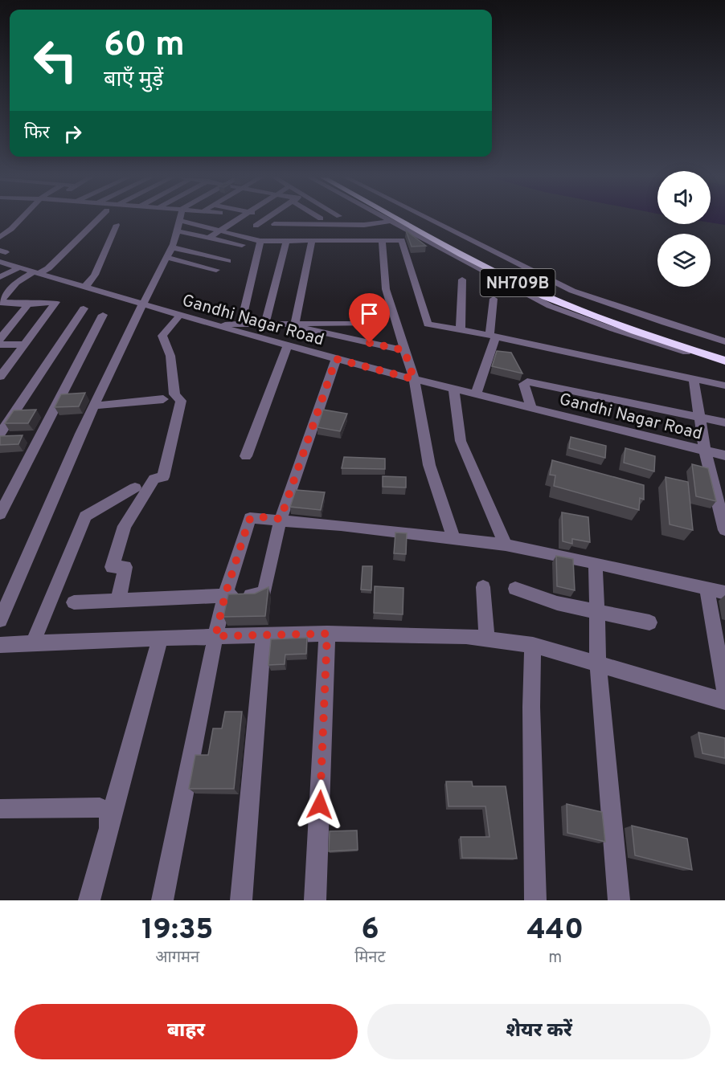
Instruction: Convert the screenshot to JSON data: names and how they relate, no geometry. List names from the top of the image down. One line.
{"streets":{"highway":["NH709B"],"street":["Gandhi Nagar Road"]},"page":{"turn":["60 m","बाएँ मुड़ें"],"then":"फिर","eta":["19:35","आगमन","6","मिनट","440","m"],"buttons":["बाहर","शेयर करें"]}}
